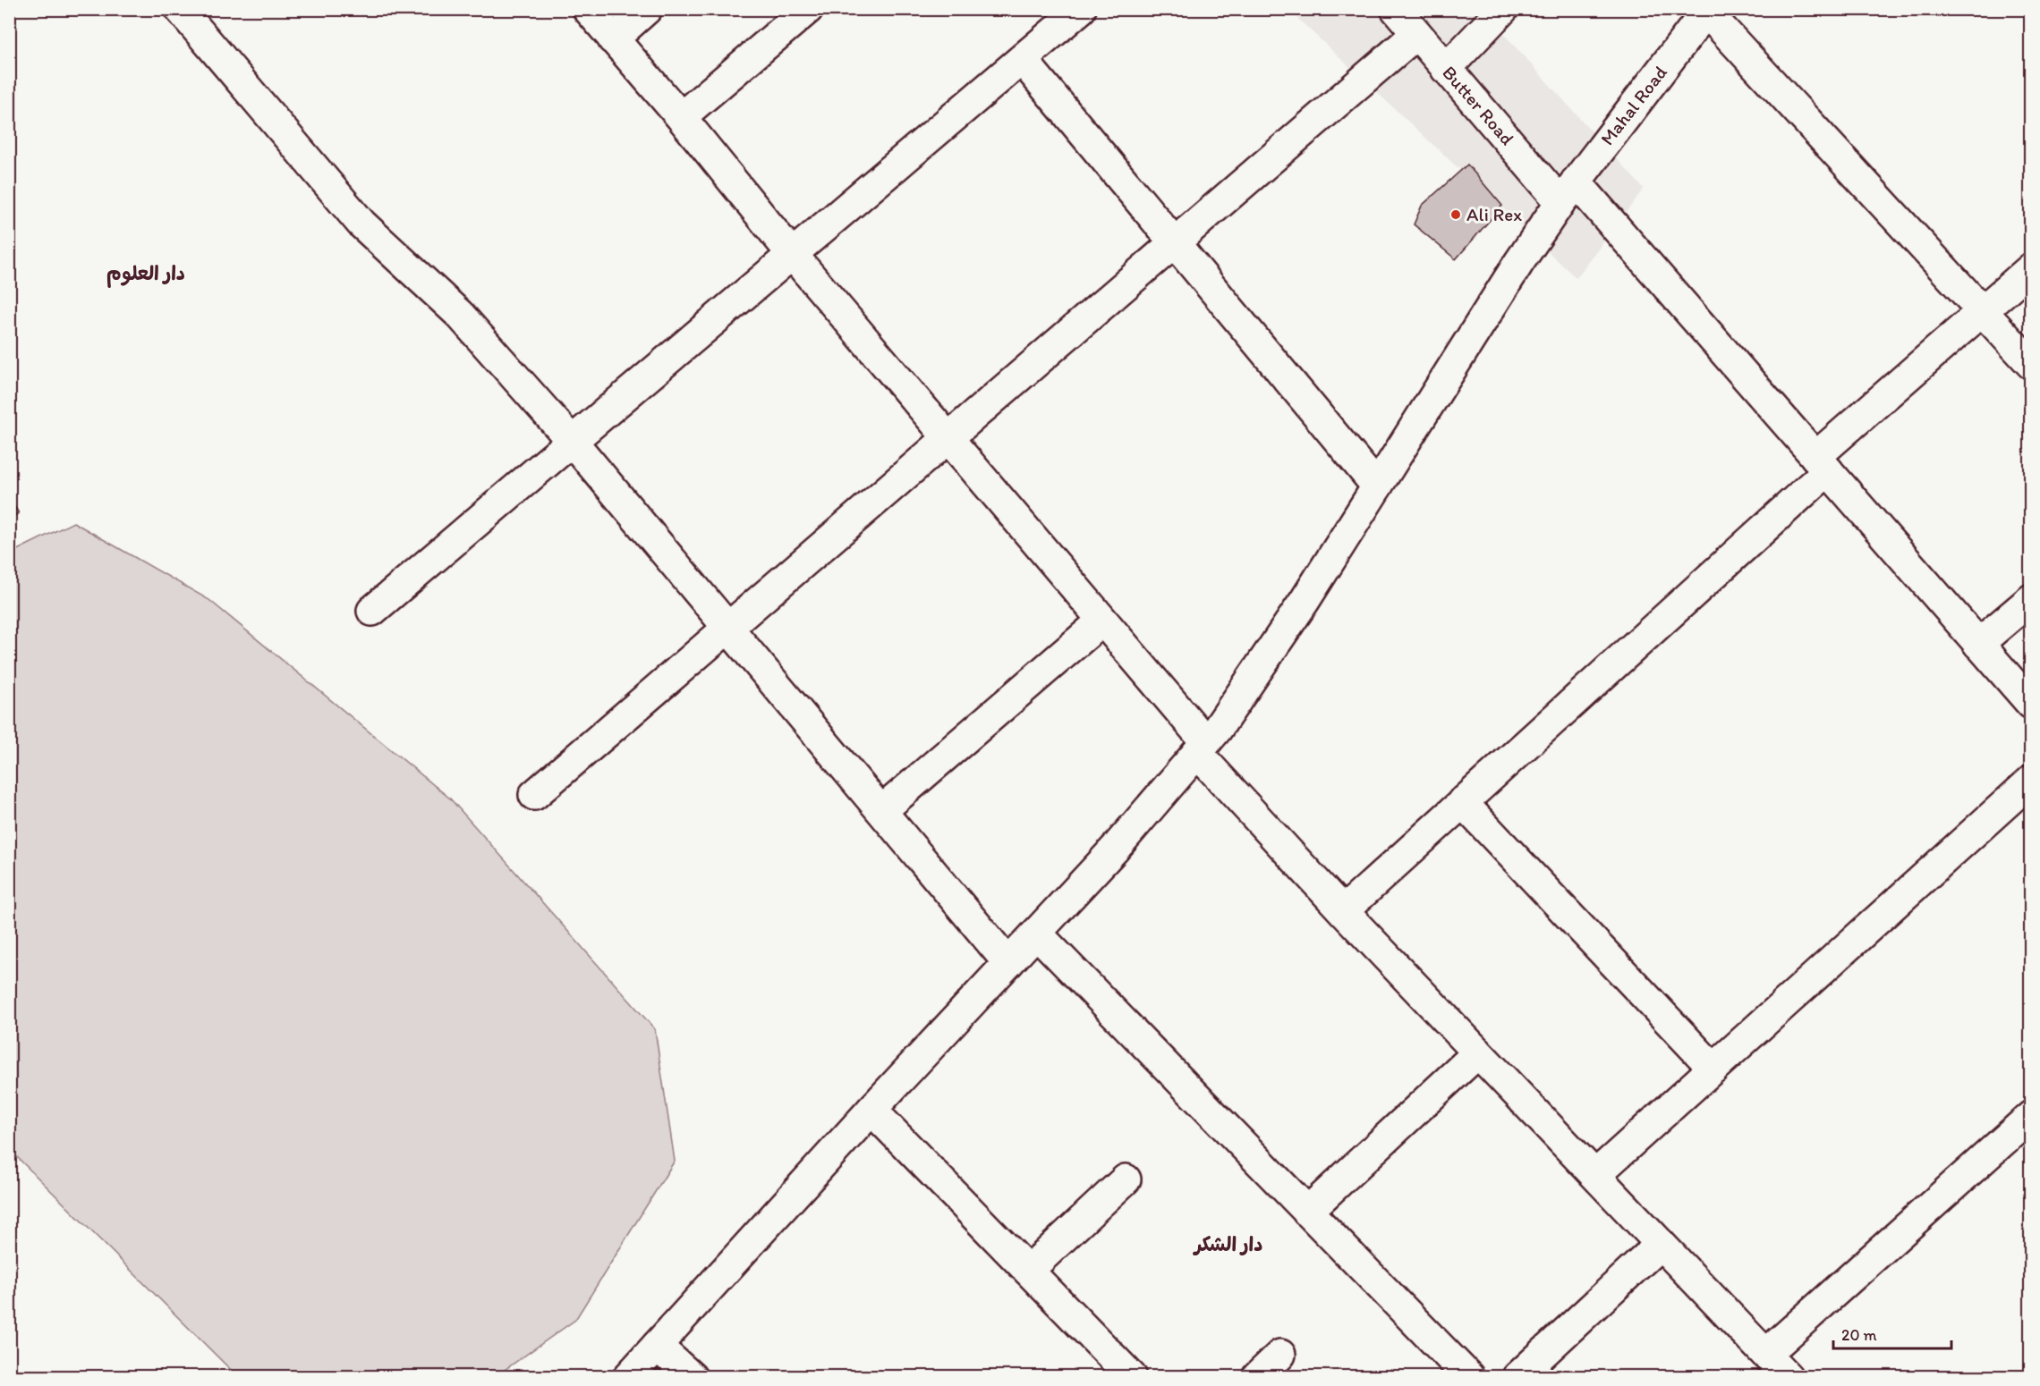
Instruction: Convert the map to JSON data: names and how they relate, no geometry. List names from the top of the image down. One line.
{"streets":{"street":["Butter Road","Mahal Road"]},"crossings":[["Butter Road","Mahal Road"]],"districts":["دار العلوم","دار الشکر"],"places":["Ali Rex"],"scale_bar":"20 m"}
